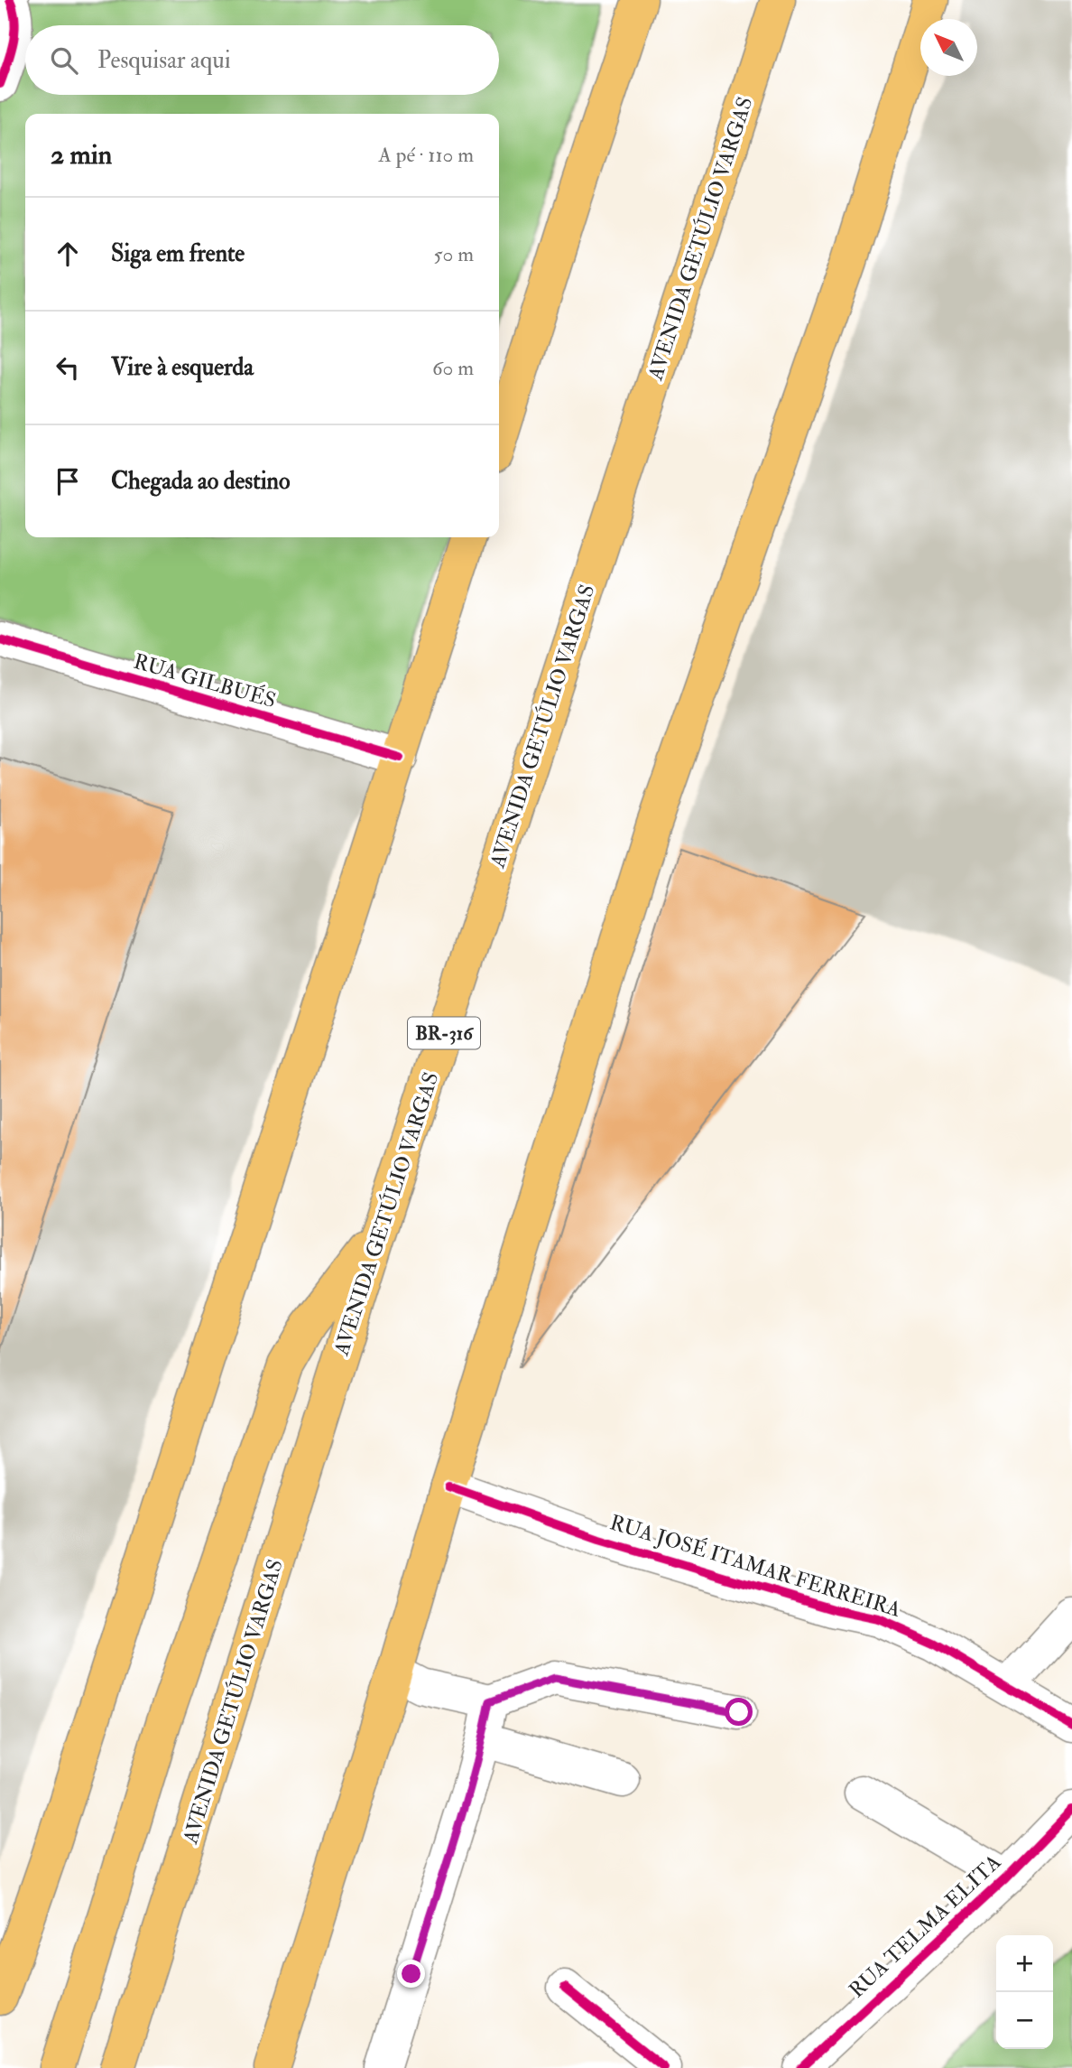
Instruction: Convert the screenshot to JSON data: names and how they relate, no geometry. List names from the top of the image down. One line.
{"streets":{"main road":["AVENIDA GETÚLIO VARGAS","BR-316"],"street":["RUA GILBUÉS","RUA JOSÉ ITAMAR FERREIRA","RUA TELMA ELITA"]},"north":"top left","page":{"search":"Pesquisar aqui","heading":["2 min","A pé · 110 m"],"list":[["Siga em frente","50 m"],["Vire à esquerda","60 m"],"Chegada ao destino"],"map_buttons":["+","−"]}}
